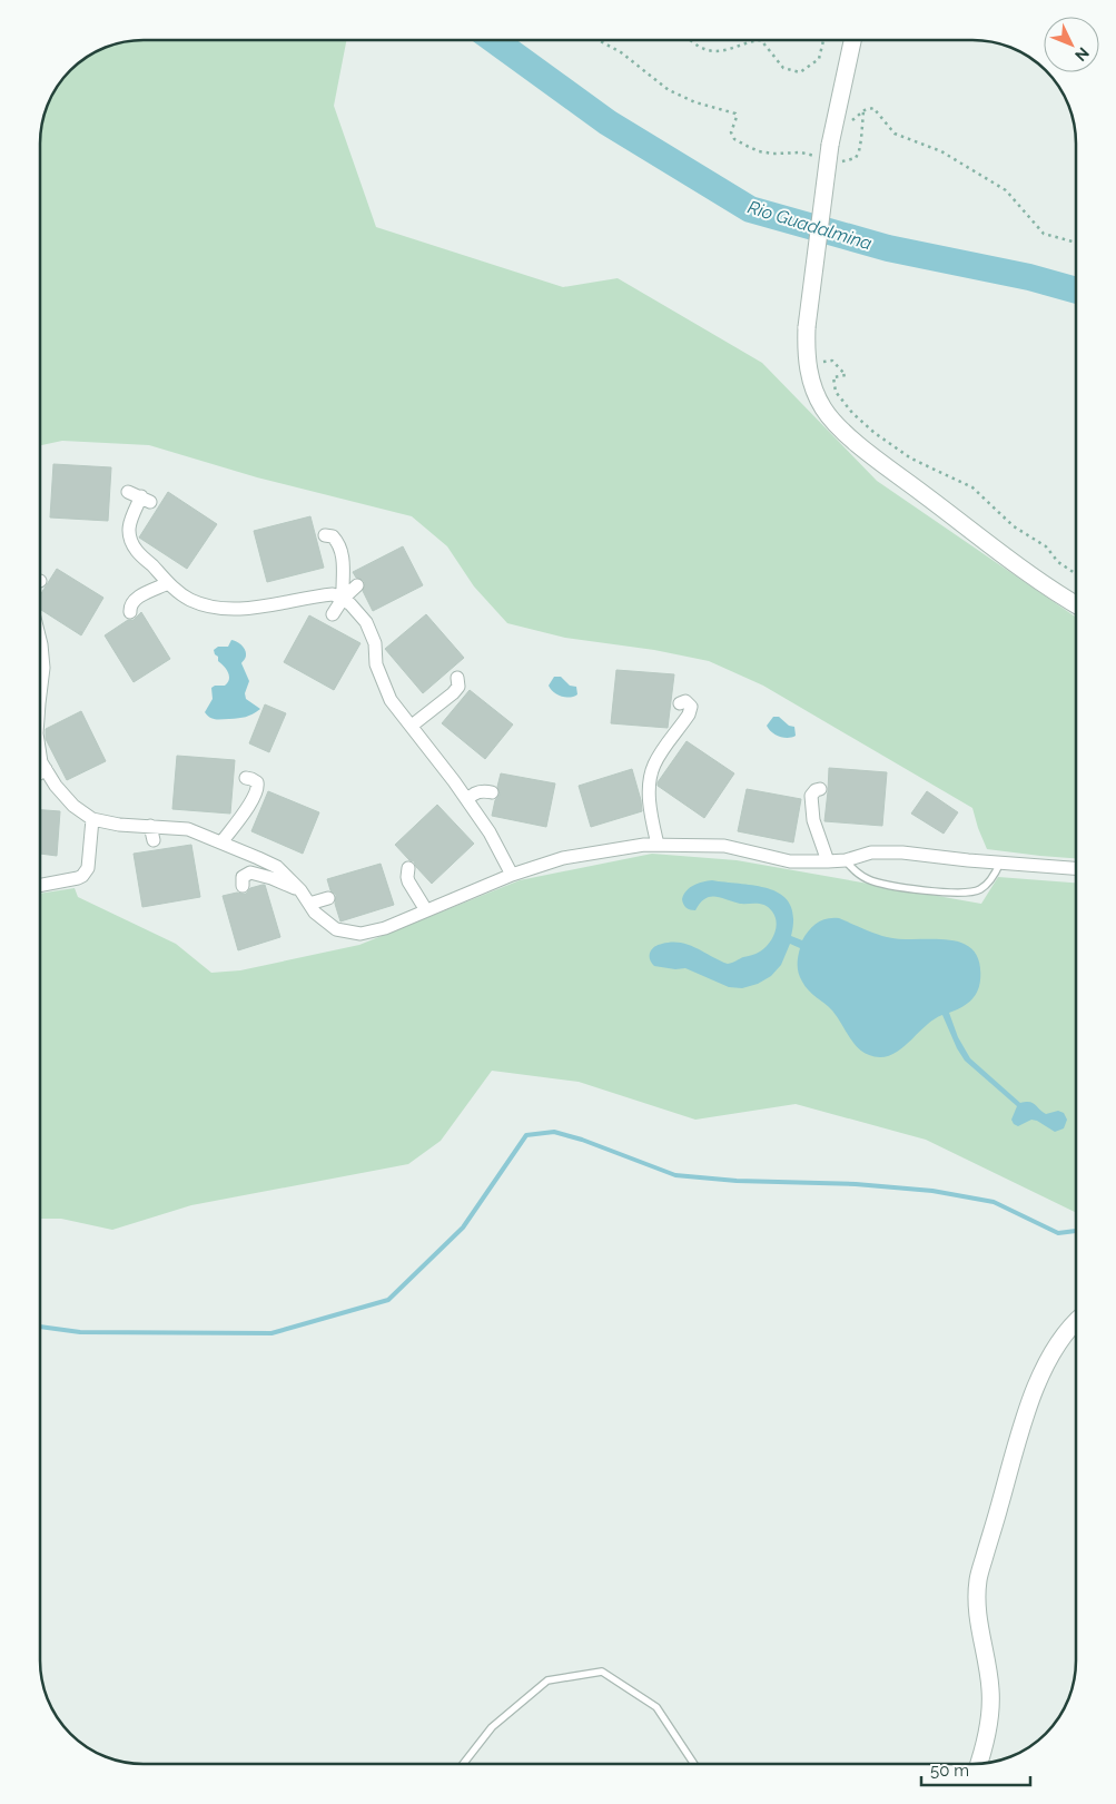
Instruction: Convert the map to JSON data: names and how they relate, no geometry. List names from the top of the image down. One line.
{"water":["Rio Guadalmina"],"scale_bar":"50 m","north":"bottom right"}
